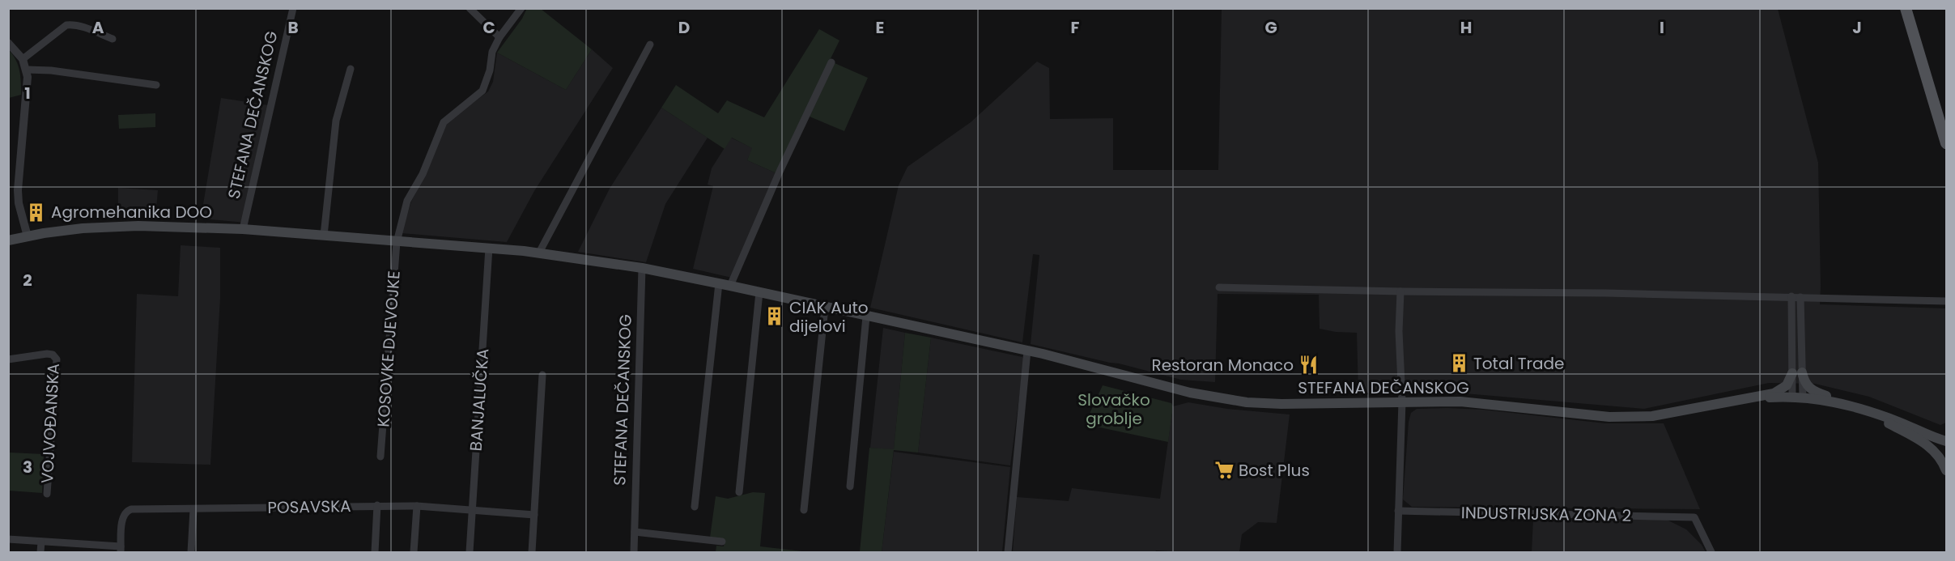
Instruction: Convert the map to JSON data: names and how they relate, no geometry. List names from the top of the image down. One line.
{"streets":{"main road":["STEFANA DEČANSKOG"],"street":["KOSOVKE DJEVOJKE","BANJALUČKA","VOJVOĐANSKA","POSAVSKA","INDUSTRIJSKA ZONA 2"]},"crossings":[["STEFANA DEČANSKOG","KOSOVKE DJEVOJKE"],["STEFANA DEČANSKOG","BANJALUČKA"],["BANJALUČKA","POSAVSKA"]],"parks":["Slovačko groblje"],"places":{"building":["Agromehanika DOO","CIAK Auto dijelovi","Total Trade"],"restaurant":["Restoran Monaco"],"supermarket":["Bost Plus"]},"grid":{"columns":["A","B","C","D","E","F","G","H","I","J"],"rows":["1","2","3"]}}
